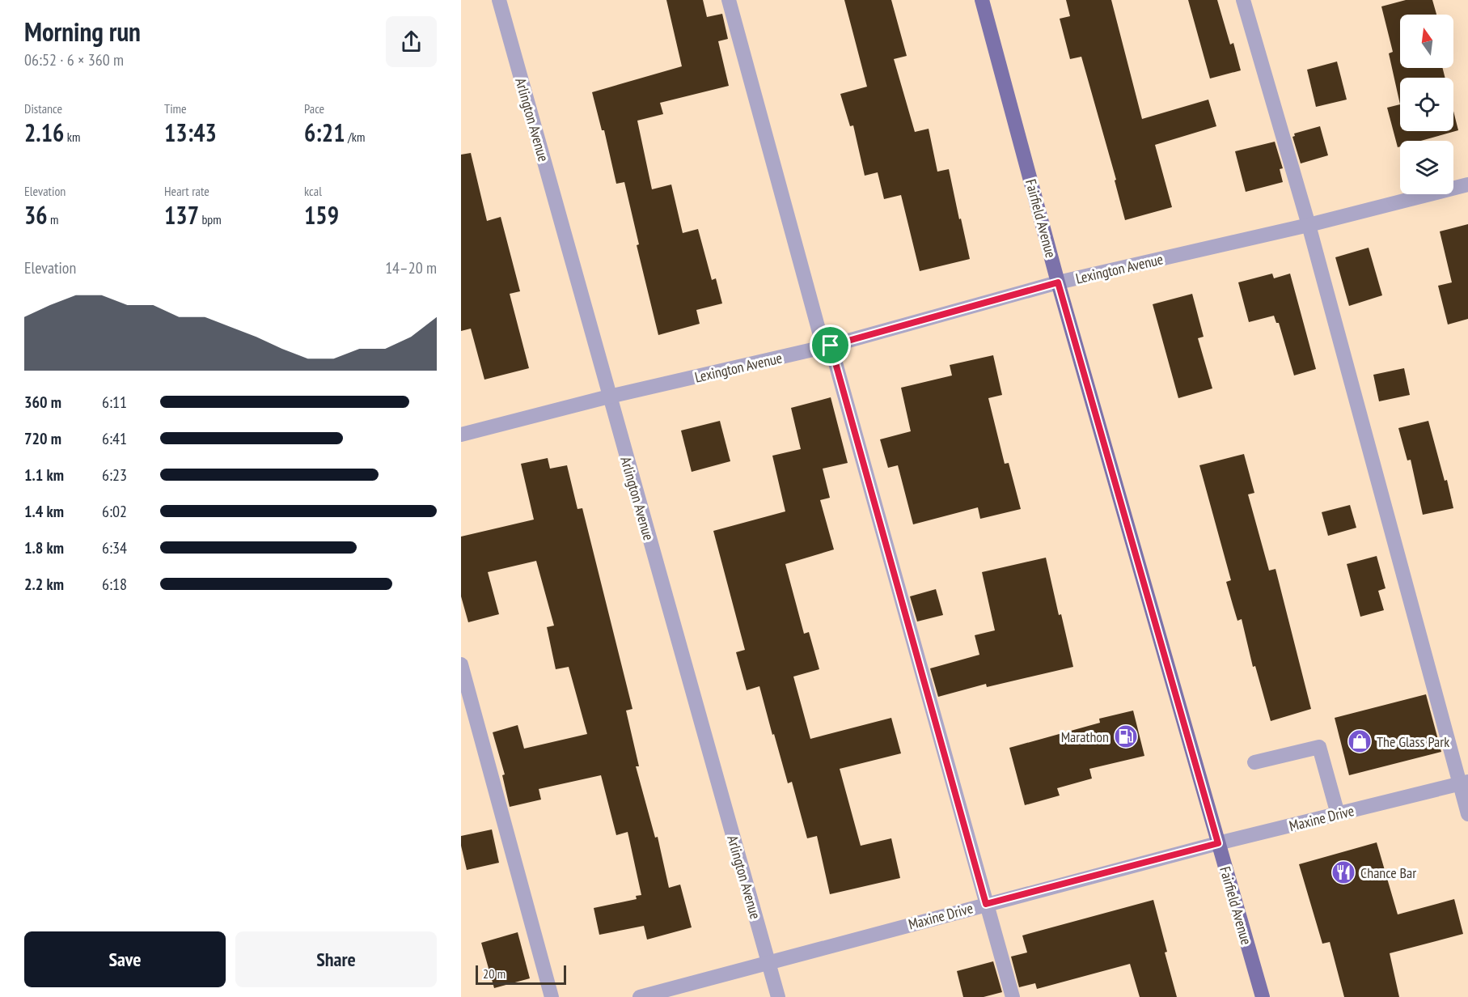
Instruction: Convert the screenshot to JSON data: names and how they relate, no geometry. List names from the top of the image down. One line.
{"streets":{"main road":["Fairfield Avenue"],"street":["Arlington Avenue","Lexington Avenue","Maxine Drive"]},"crossings":[["Arlington Avenue","Lexington Avenue"],["Arlington Avenue","Maxine Drive"],["Fairfield Avenue","Lexington Avenue"],["Fairfield Avenue","Maxine Drive"]],"places":{"fuel station":["Marathon"],"shop":["The Glass Park"],"restaurant":["Chance Bar"]},"scale_bar":"20 m","north":"top","page":{"heading":["Morning run","06:52 · 6 × 360 m"],"stats":[["Distance","2.16 km"],["Time","13:43"],["Pace","6:21 /km"],["Elevation","36 m"],["Heart rate","137 bpm"],["kcal","159"]],"chart":["Elevation","14–20 m"],"list":[{"name":"360 m","note":"6:11"},{"name":"720 m","note":"6:41"},{"name":"1.1 km","note":"6:23"},{"name":"1.4 km","note":"6:02"},{"name":"1.8 km","note":"6:34"},{"name":"2.2 km","note":"6:18"}],"buttons":["Save","Share"],"scale":"20 m"}}
